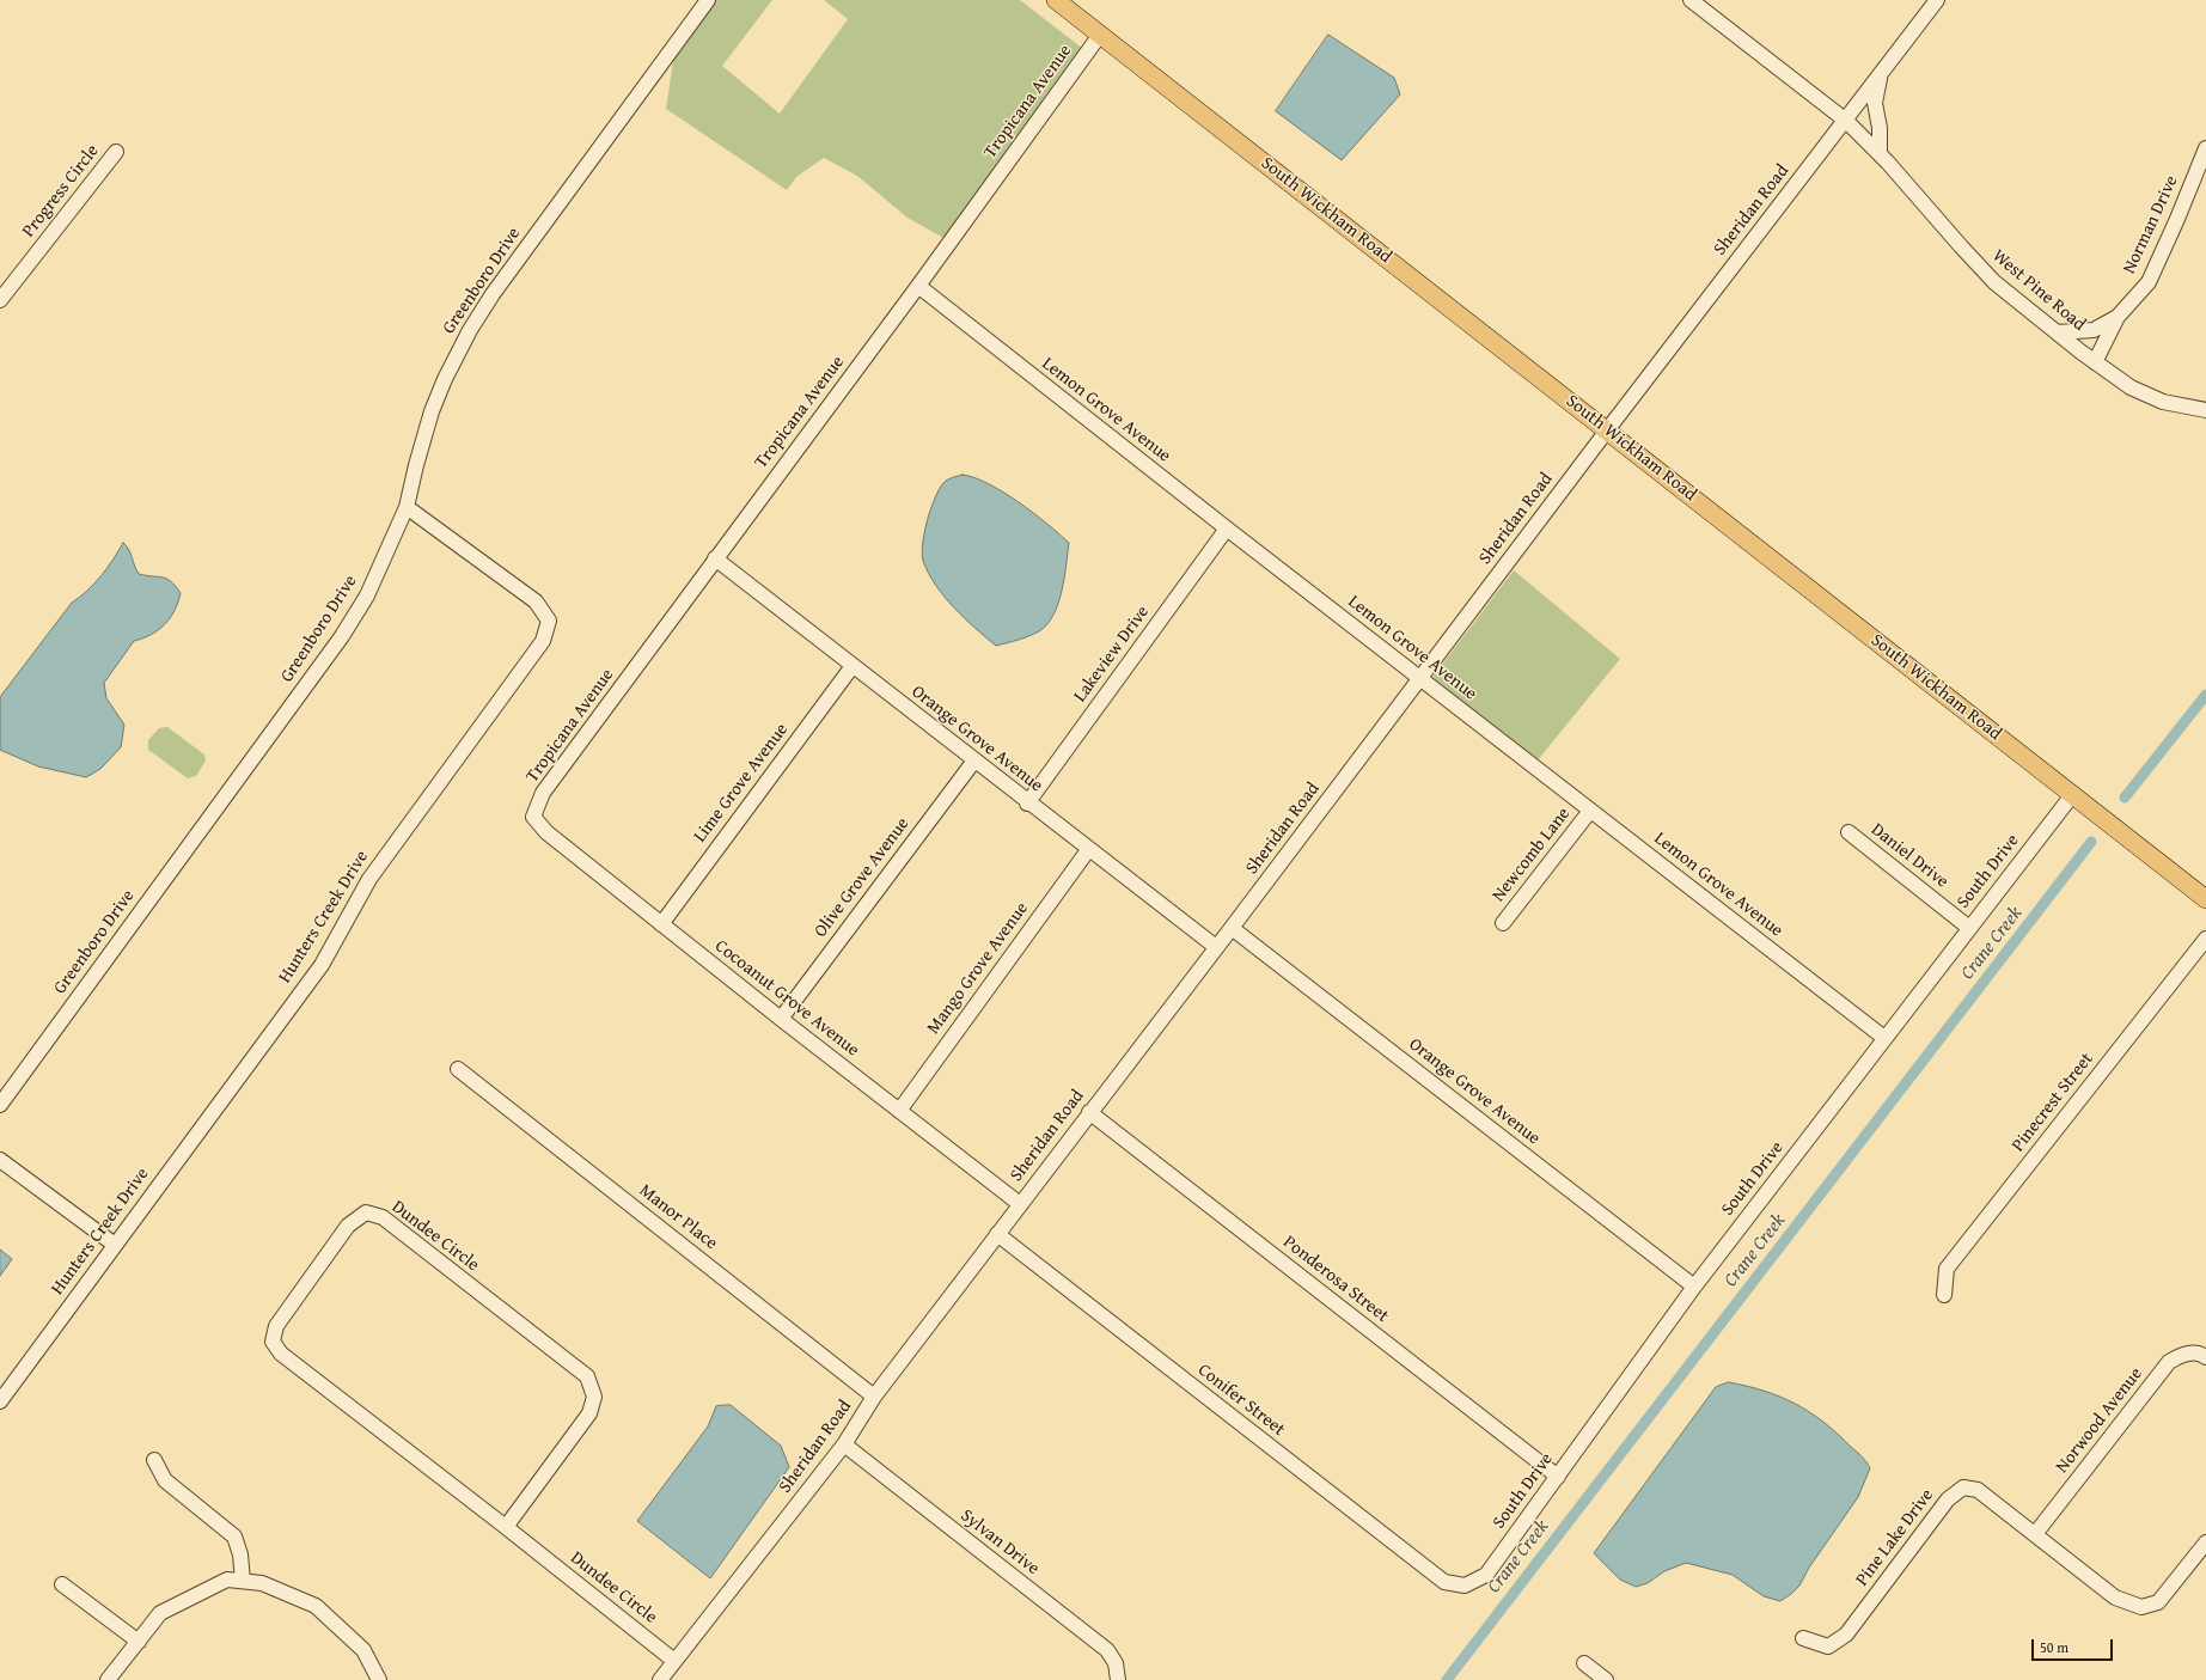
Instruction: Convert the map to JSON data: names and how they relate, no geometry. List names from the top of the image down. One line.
{"streets":{"main road":["South Wickham Road"],"street":["Tropicana Avenue","Progress Circle","Sheridan Road","Norman Drive","Greenboro Drive","West Pine Road","Lemon Grove Avenue","Lakeview Drive","Orange Grove Avenue","Lime Grove Avenue","Newcomb Lane","Daniel Drive","South Drive","Olive Grove Avenue","Hunters Creek Drive","Mango Grove Avenue","Cocoanut Grove Avenue","Pinecrest Street","Manor Place","Dundee Circle","Ponderosa Street","Conifer Street","Norwood Avenue","Pine Lake Drive","Sylvan Drive"]},"crossings":[["Tropicana Avenue","South Wickham Road"],["Tropicana Avenue","Lemon Grove Avenue"],["Tropicana Avenue","Orange Grove Avenue"],["Tropicana Avenue","Cocoanut Grove Avenue"],["South Wickham Road","Sheridan Road"],["South Wickham Road","South Drive"],["Sheridan Road","West Pine Road"],["Sheridan Road","Lemon Grove Avenue"],["Sheridan Road","Orange Grove Avenue"],["Sheridan Road","Cocoanut Grove Avenue"],["Sheridan Road","Manor Place"],["Sheridan Road","Dundee Circle"],["Sheridan Road","Ponderosa Street"],["Sheridan Road","Conifer Street"],["Sheridan Road","Sylvan Drive"],["Norman Drive","West Pine Road"],["Greenboro Drive","Hunters Creek Drive"],["Lemon Grove Avenue","Lakeview Drive"],["Lemon Grove Avenue","Newcomb Lane"],["Lemon Grove Avenue","South Drive"],["Lakeview Drive","Orange Grove Avenue"],["Orange Grove Avenue","Lime Grove Avenue"],["Orange Grove Avenue","South Drive"],["Orange Grove Avenue","Olive Grove Avenue"],["Orange Grove Avenue","Mango Grove Avenue"],["Lime Grove Avenue","Cocoanut Grove Avenue"],["Daniel Drive","South Drive"],["South Drive","Ponderosa Street"],["South Drive","Conifer Street"],["Olive Grove Avenue","Cocoanut Grove Avenue"],["Mango Grove Avenue","Cocoanut Grove Avenue"],["Norwood Avenue","Pine Lake Drive"]],"water":["Crane Creek"],"scale_bar":"50 m"}
